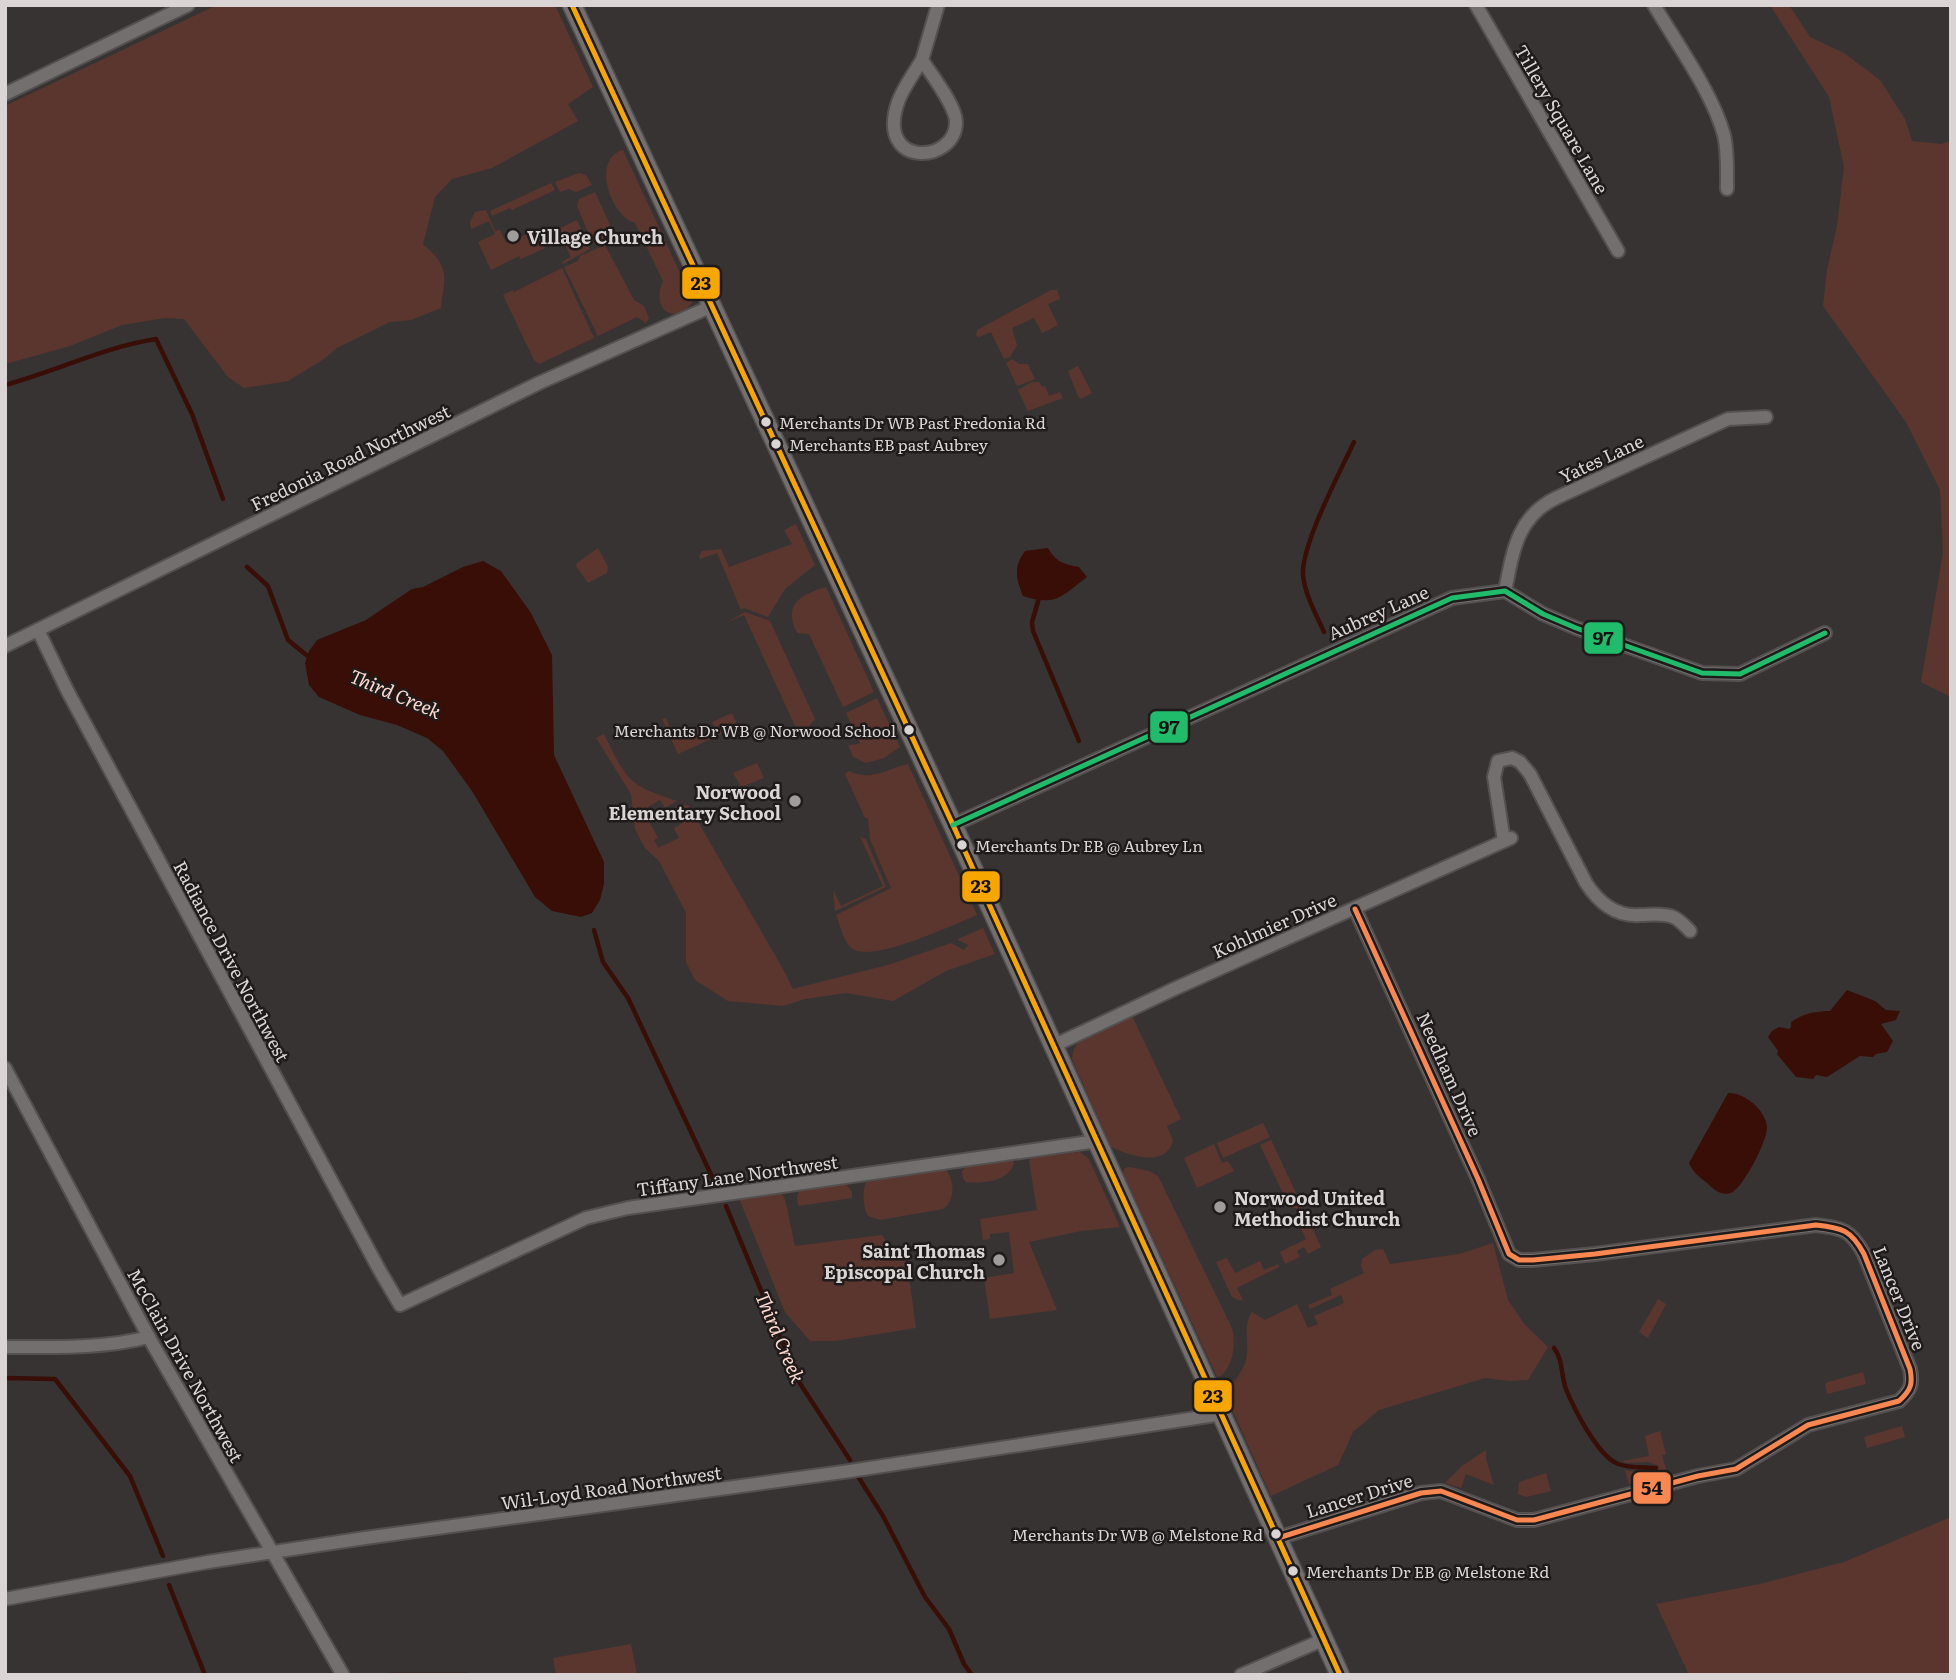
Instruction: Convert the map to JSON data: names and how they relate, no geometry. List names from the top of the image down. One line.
{"streets":{"street":["Tillery Square Lane","Fredonia Road Northwest","Yates Lane","Aubrey Lane","Kohlmier Drive","Radiance Drive Northwest","Needham Drive","Tiffany Lane Northwest","Lancer Drive","McClain Drive Northwest","Wil-Loyd Road Northwest"]},"crossings":[["Fredonia Road Northwest","Radiance Drive Northwest"],["Yates Lane","Aubrey Lane"],["Kohlmier Drive","Needham Drive"],["Radiance Drive Northwest","Tiffany Lane Northwest"],["Needham Drive","Lancer Drive"],["McClain Drive Northwest","Wil-Loyd Road Northwest"]],"water":["Third Creek"],"places":["Village Church","Merchants Dr WB Past Fredonia Rd","Merchants EB past Aubrey","Merchants Dr WB @ Norwood School","Norwood Elementary School","Merchants Dr EB @ Aubrey Ln","Norwood United Methodist Church","Saint Thomas Episcopal Church","Merchants Dr WB @ Melstone Rd","Merchants Dr EB @ Melstone Rd"],"lines":["transit line 23","transit line 97","transit line 54"]}
